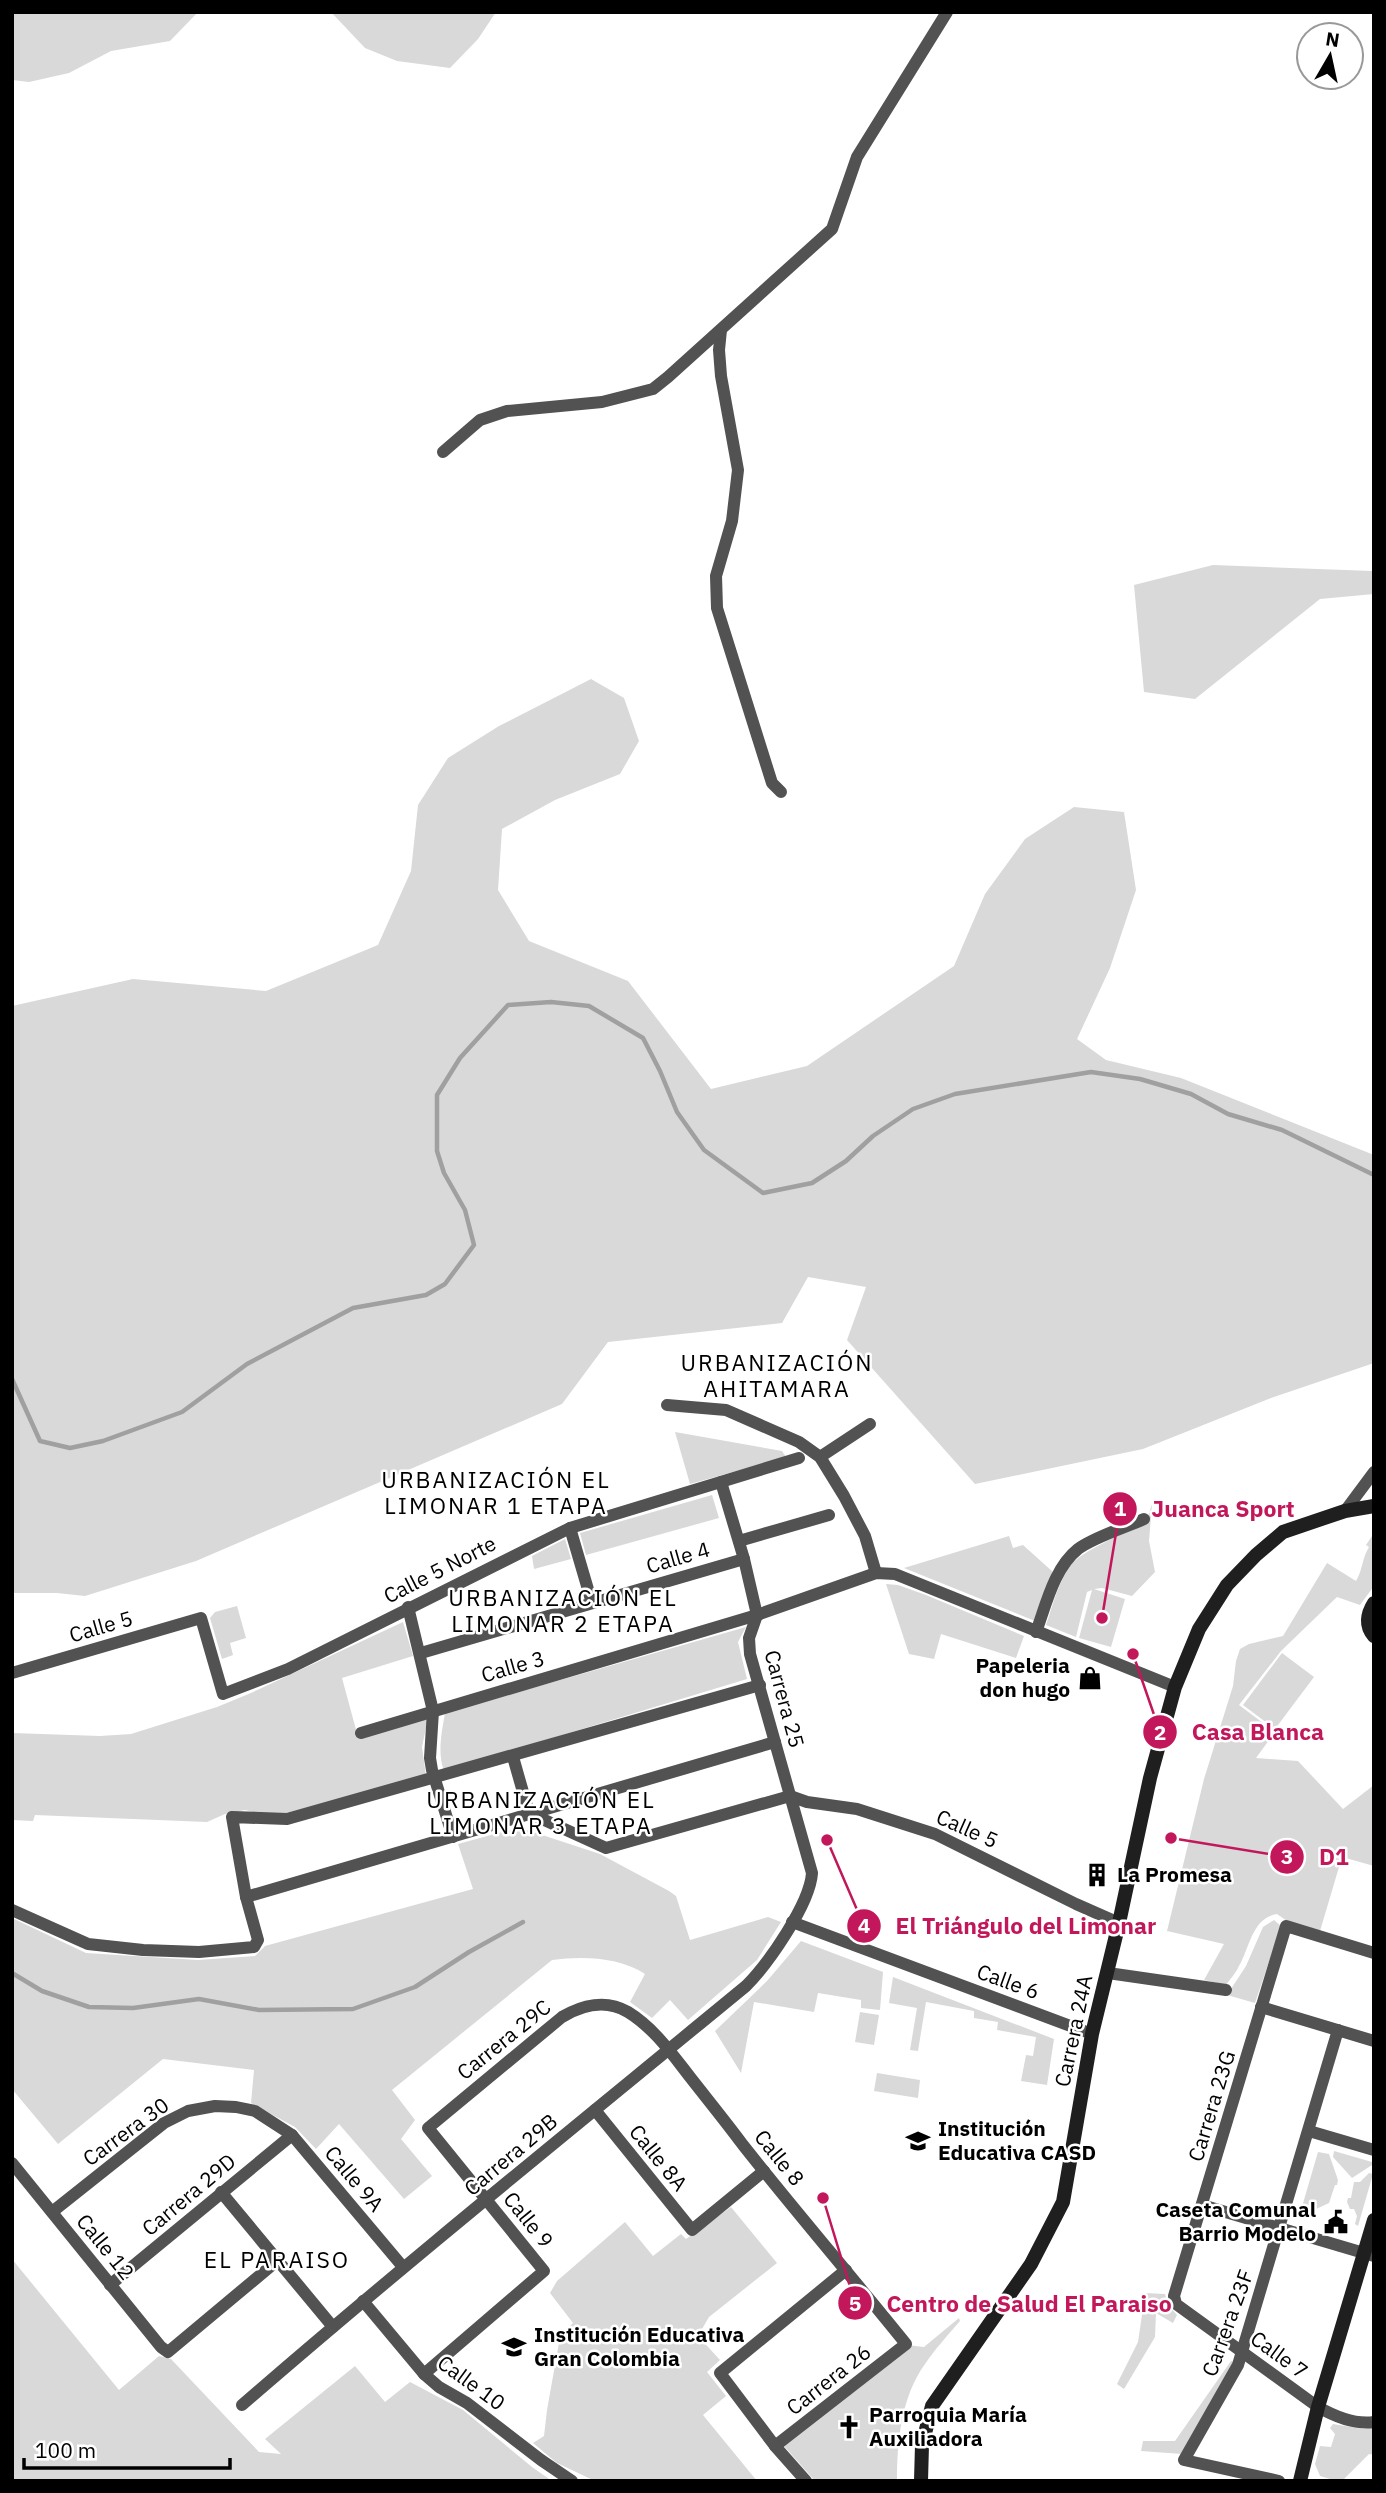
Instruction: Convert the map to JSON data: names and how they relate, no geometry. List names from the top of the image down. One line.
{"streets":{"street":["Calle 4","Calle 5 Norte","Calle 5","Calle 3","Carrera 25","Calle 6","Carrera 24A","Carrera 29C","Carrera 23G","Carrera 30","Carrera 29B","Calle 8A","Calle 8","Calle 9A","Carrera 29D","Calle 9","Calle 12","Carrera 23F","Calle 7","Carrera 26","Calle 10"]},"crossings":[["Calle 4","Carrera 25"],["Calle 5 Norte","Calle 5"],["Calle 5 Norte","Carrera 25"],["Calle 5","Carrera 25"],["Calle 5","Carrera 24A"],["Calle 3","Carrera 25"],["Carrera 25","Calle 6"],["Carrera 25","Carrera 29B"],["Calle 6","Carrera 24A"],["Calle 6","Carrera 29B"],["Carrera 29C","Calle 8"],["Carrera 29C","Calle 9"],["Carrera 23G","Calle 7"],["Carrera 30","Calle 9A"],["Carrera 30","Calle 12"],["Carrera 29B","Calle 8A"],["Carrera 29B","Calle 8"],["Carrera 29B","Calle 9A"],["Carrera 29B","Calle 9"],["Carrera 29B","Calle 10"],["Calle 8A","Calle 8"],["Calle 8","Carrera 26"],["Calle 9A","Carrera 29D"],["Carrera 29D","Calle 12"],["Calle 9","Calle 10"],["Carrera 23F","Calle 7"]],"districts":["URBANIZACIÓN AHITAMARA","URBANIZACIÓN EL LIMONAR 1 ETAPA","URBANIZACIÓN EL LIMONAR 2 ETAPA","URBANIZACIÓN EL LIMONAR 3 ETAPA","EL PARAISO"],"places":{"other":["Juanca Sport","Casa Blanca","D1","El Triángulo del Limonar","Centro de Salud El Paraiso"],"shop":["Papeleria don hugo"],"building":["La Promesa"],"school or university":["Institución Educativa CASD","Institución Educativa Gran Colombia"],"public building":["Caseta Comunal Barrio Modelo"],"church":["Parroquia María Auxiliadora"]},"scale_bar":"100 m","north":"top"}
